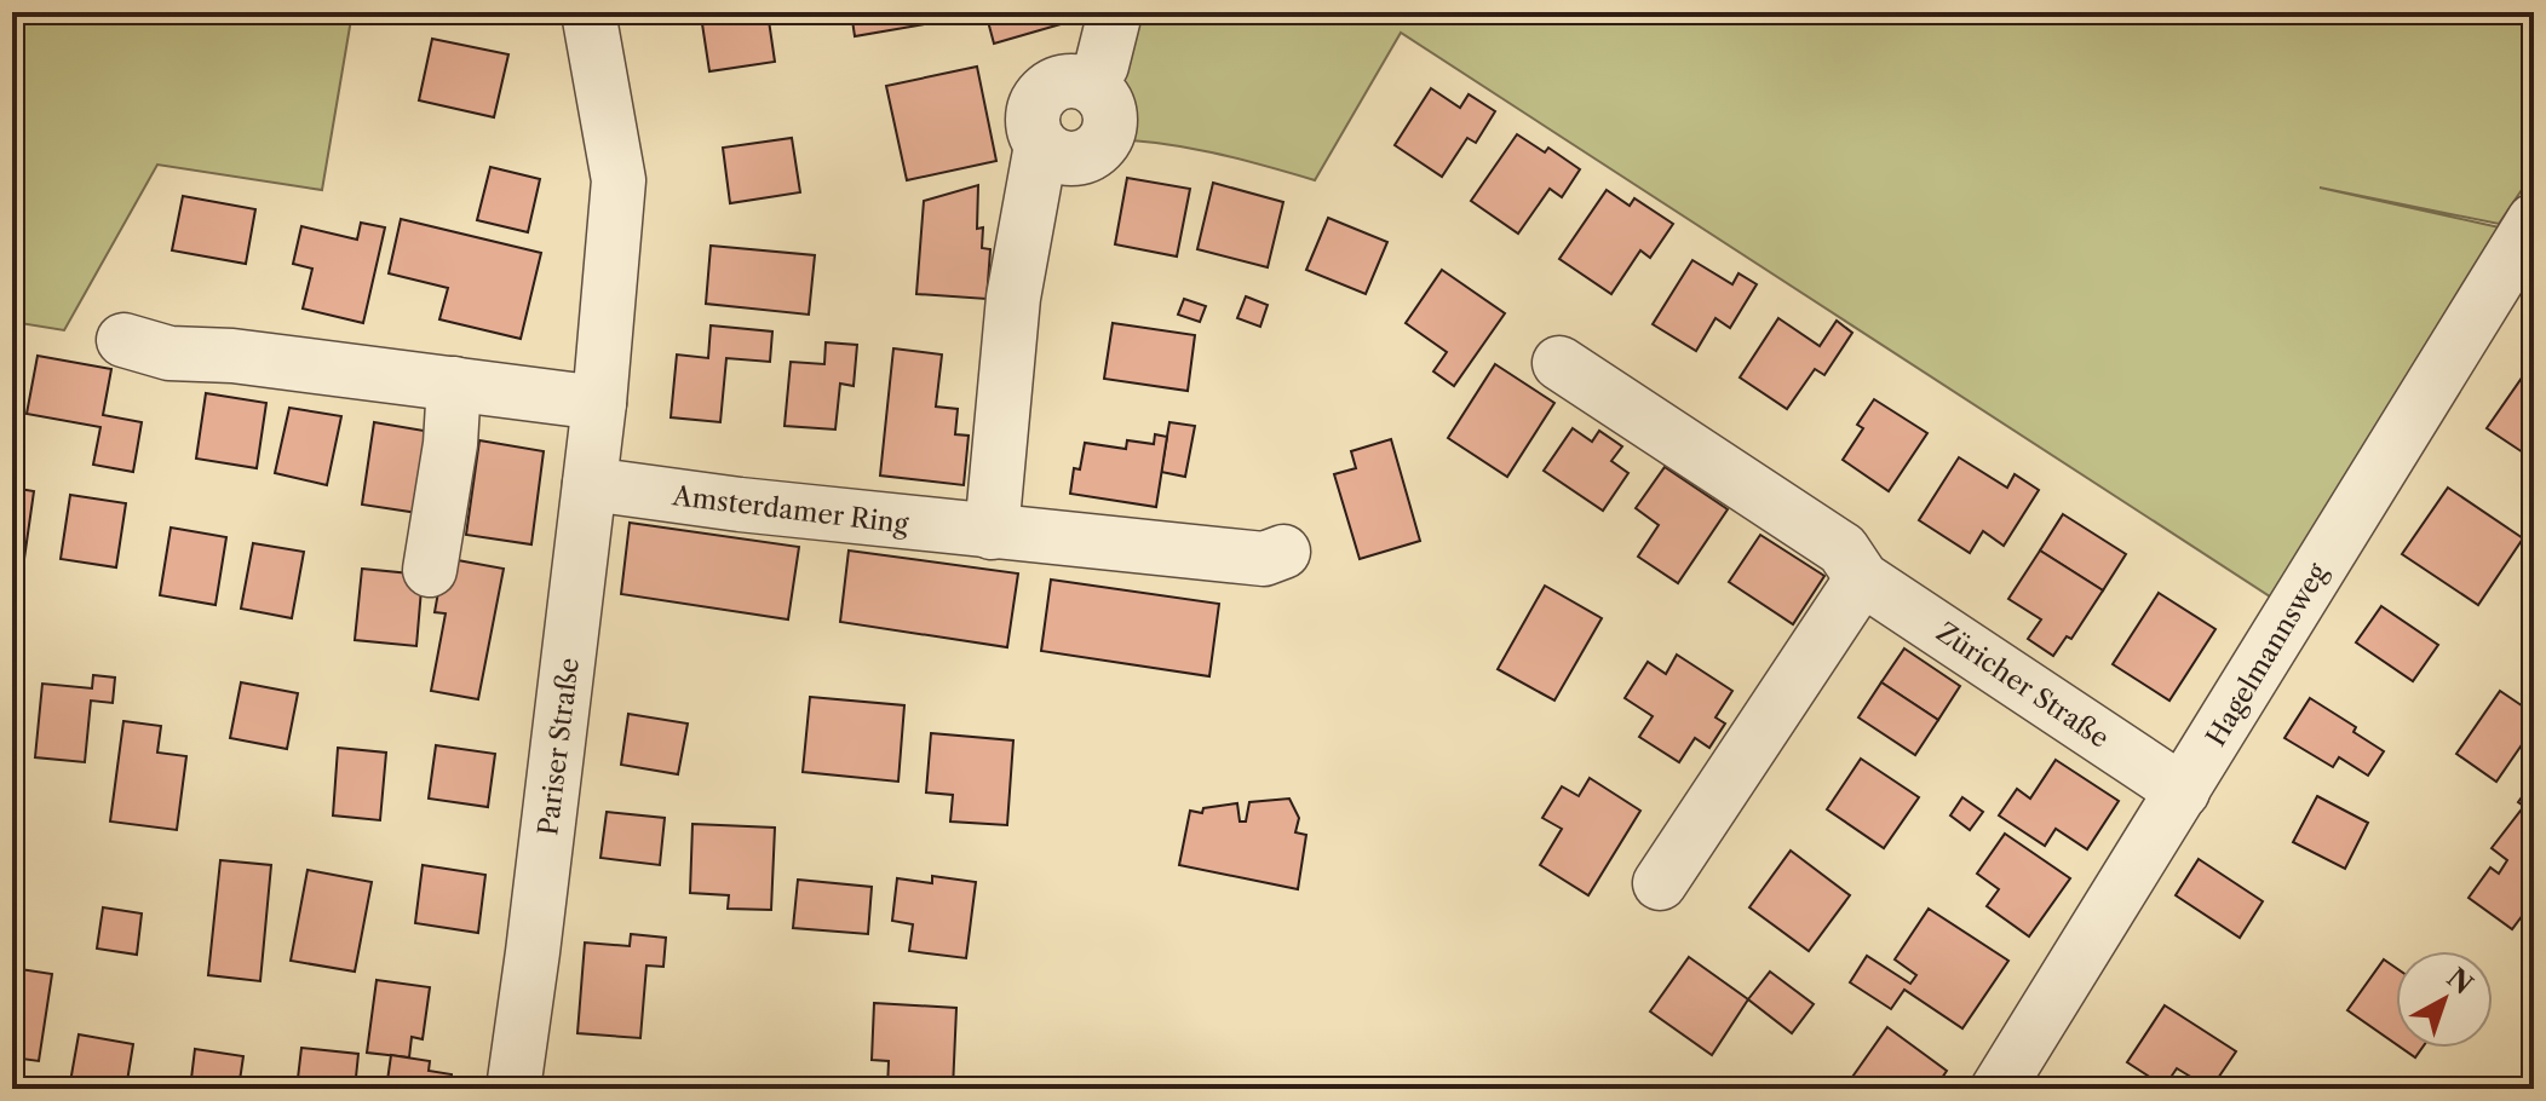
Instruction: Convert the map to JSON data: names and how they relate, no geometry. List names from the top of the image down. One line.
{"streets":{"street":["Amsterdamer Ring","Hagelmannsweg","Züricher Straße","Pariser Straße"]},"crossings":[["Amsterdamer Ring","Pariser Straße"],["Hagelmannsweg","Züricher Straße"]],"north":"top right"}
